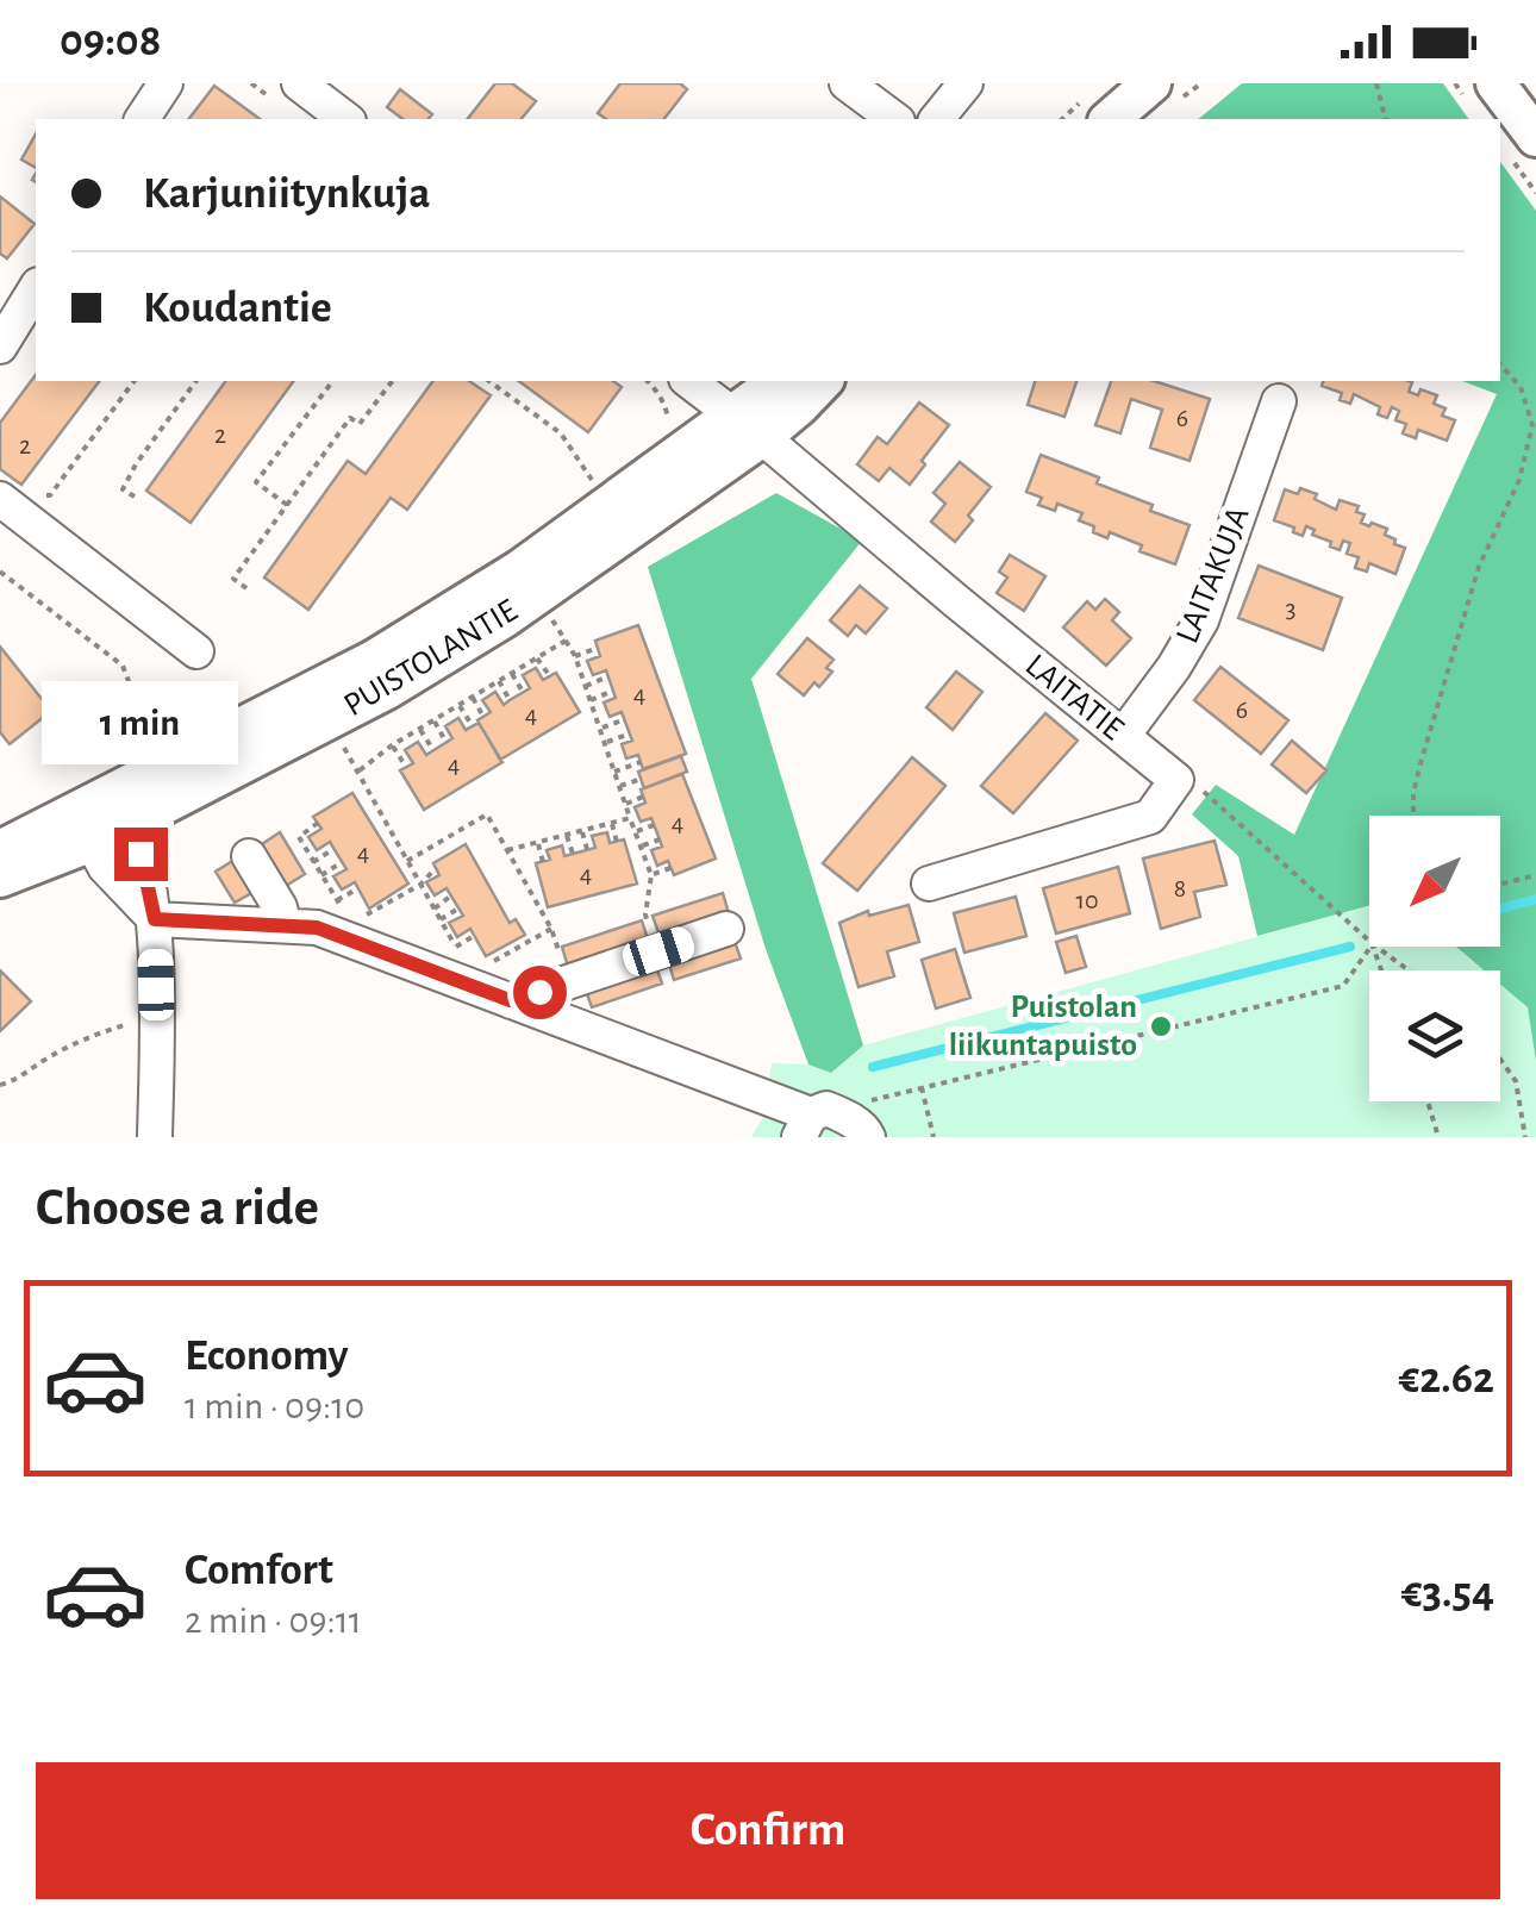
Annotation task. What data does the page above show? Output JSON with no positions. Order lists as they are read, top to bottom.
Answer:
{
  "streets": {
    "main road": ["PUISTOLANTIE"],
    "street": ["LAITAKUJA", "LAITATIE"]
  },
  "crossings": [
    ["LAITAKUJA", "LAITATIE"],
    ["PUISTOLANTIE", "LAITATIE"]
  ],
  "places": ["Puistolan liikuntapuisto"],
  "house_numbers": [
    "6",
    "2",
    "2",
    "3",
    "4",
    "6",
    "4",
    "4",
    "4",
    "4",
    "4",
    "8",
    "10"
  ],
  "north": "bottom left",
  "page": {
    "status": "09:08",
    "banner": ["Karjuniitynkuja", "Koudantie"],
    "bubble": "1 min",
    "heading": "Choose a ride",
    "list": [
      {
        "name": "Economy",
        "note": "1 min · 09:10",
        "value": "€2.62"
      },
      {
        "name": "Comfort",
        "note": "2 min · 09:11",
        "value": "€3.54"
      }
    ],
    "buttons": "Confirm"
  }
}
